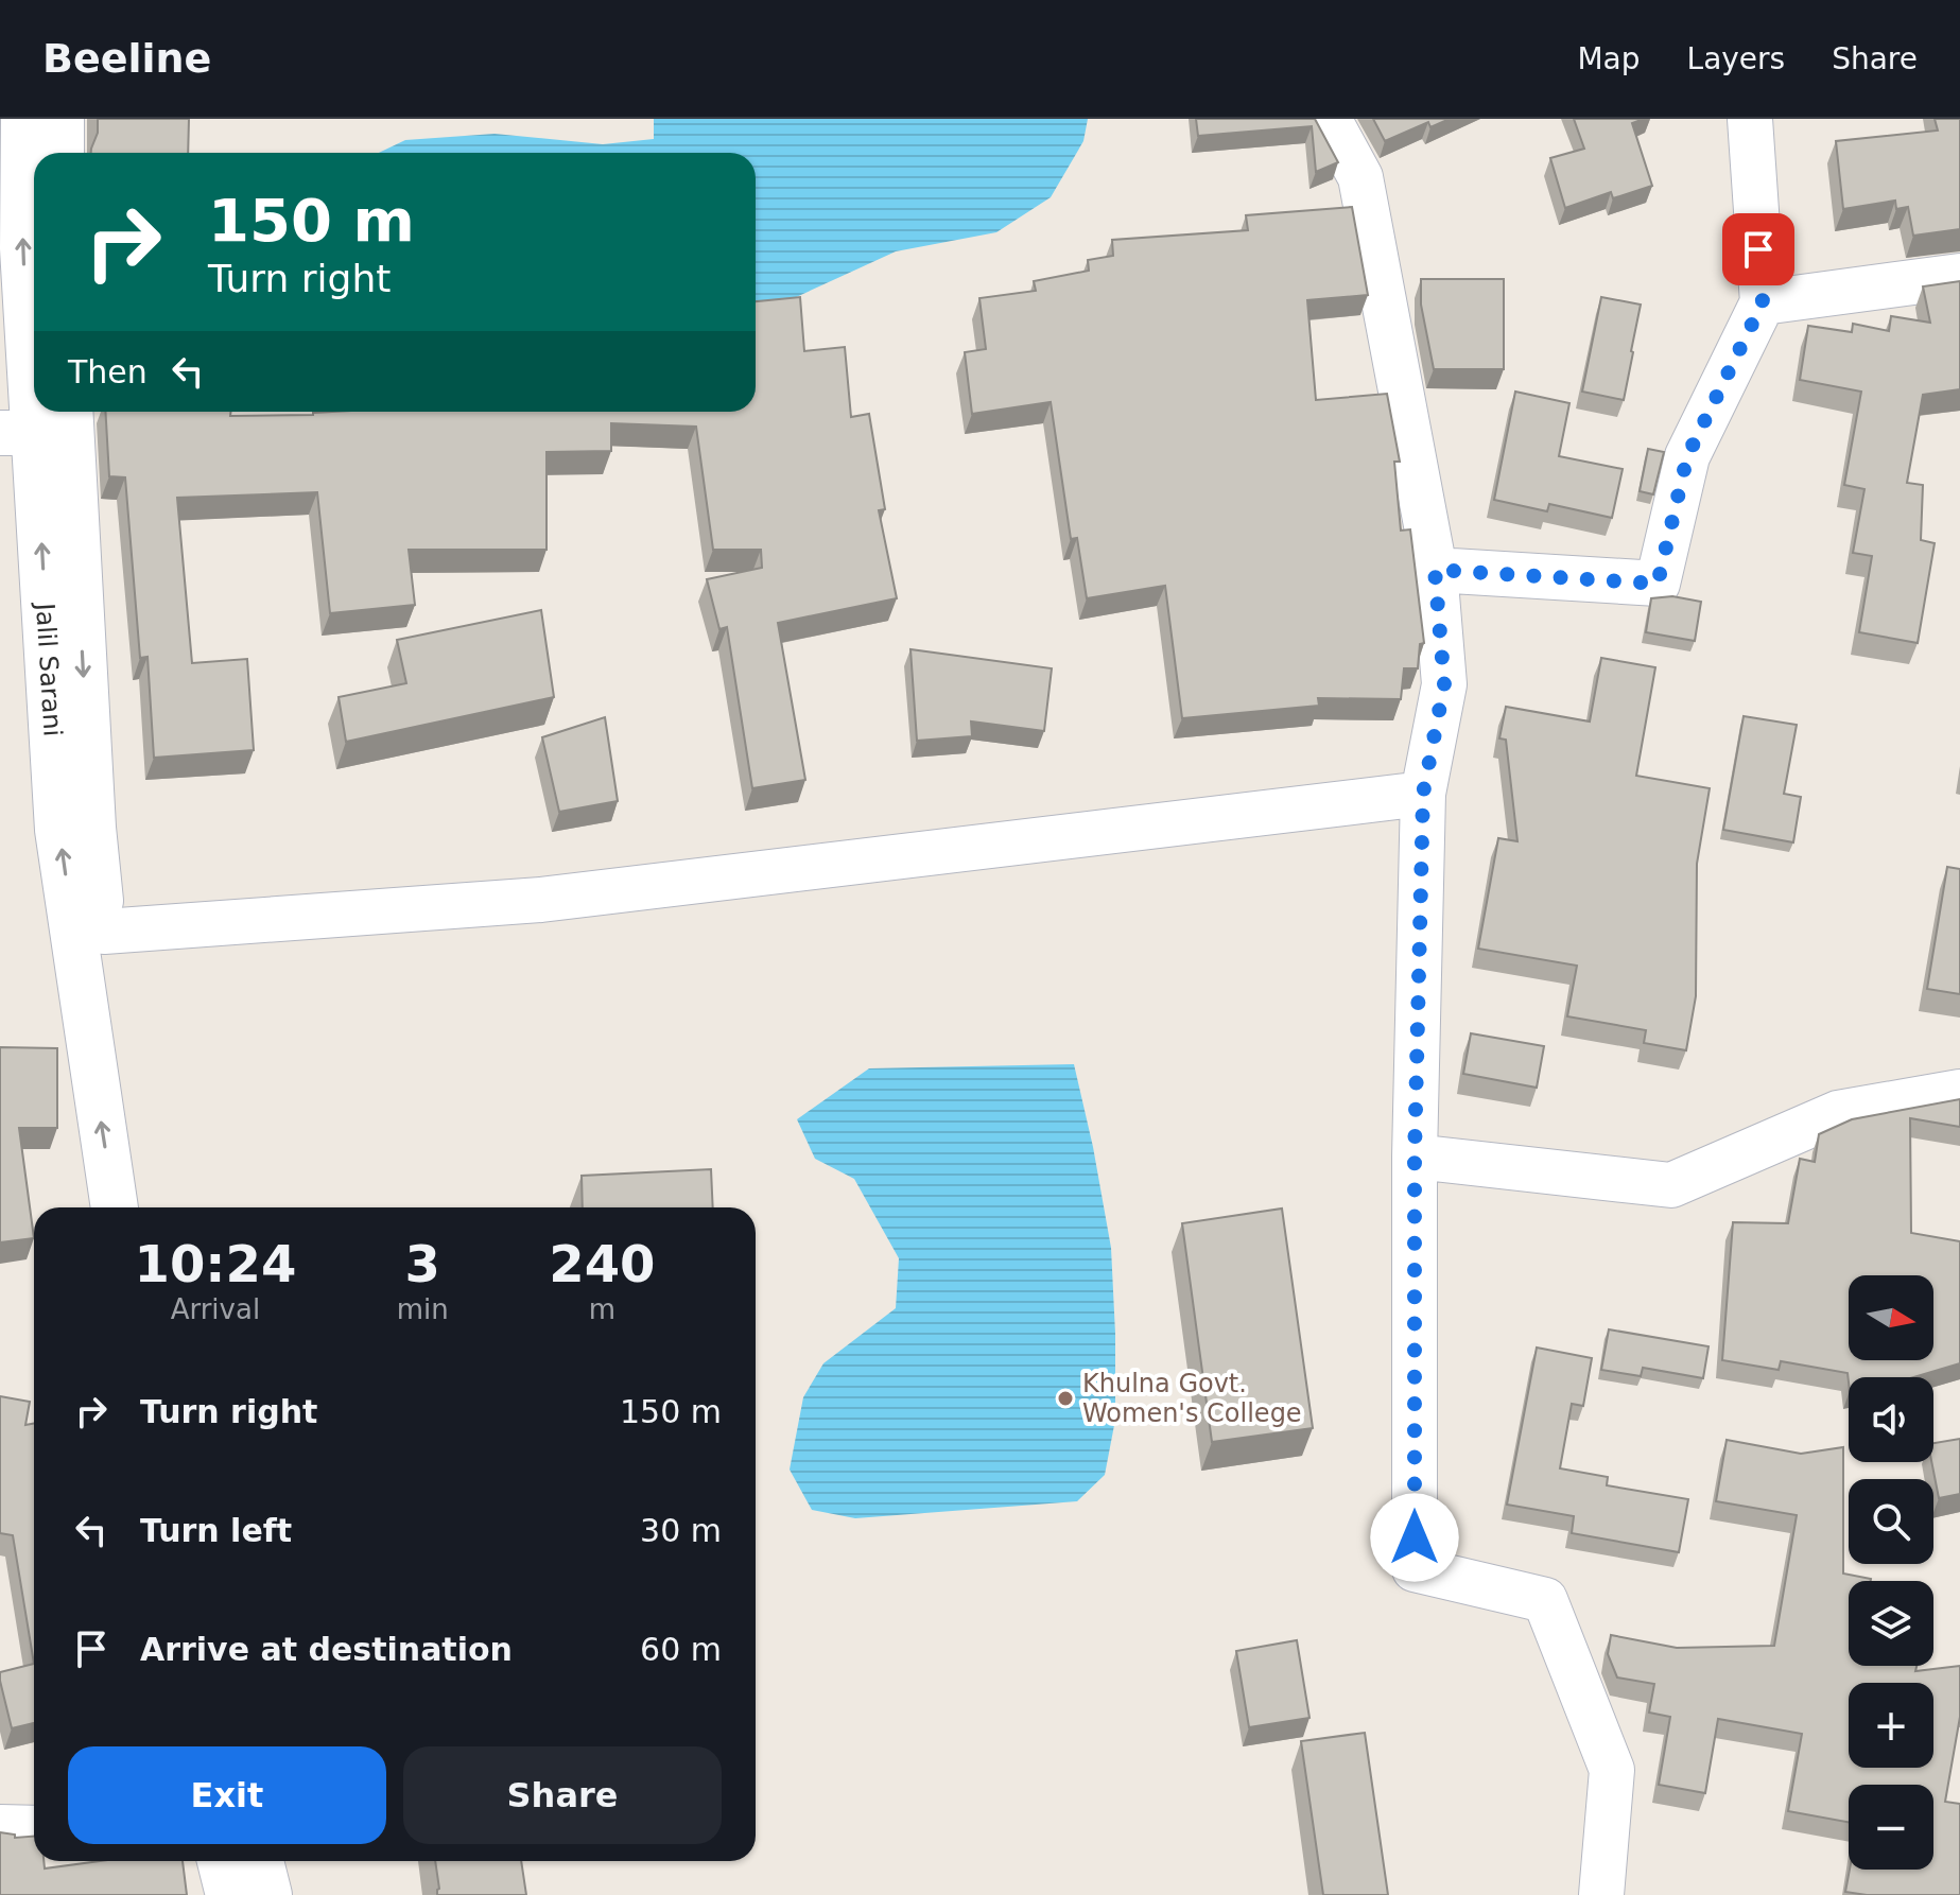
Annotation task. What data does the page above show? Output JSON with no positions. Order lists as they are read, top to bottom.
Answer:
{
  "streets": {
    "main road": ["Jalil Sarani"]
  },
  "places": ["Khulna Govt. Women's College"],
  "north": "right",
  "page": {
    "header": "Beeline",
    "nav": ["Map", "Layers", "Share"],
    "turn": ["150 m", "Turn right"],
    "then": "Then",
    "eta": [
      "10:24",
      "Arrival",
      "3",
      "min",
      "240",
      "m"
    ],
    "map_buttons": ["+", "−"],
    "list": [
      {
        "name": "Turn right",
        "value": "150 m"
      },
      {
        "name": "Turn left",
        "value": "30 m"
      },
      {
        "name": "Arrive at destination",
        "value": "60 m"
      }
    ],
    "buttons": ["Exit", "Share"]
  }
}
